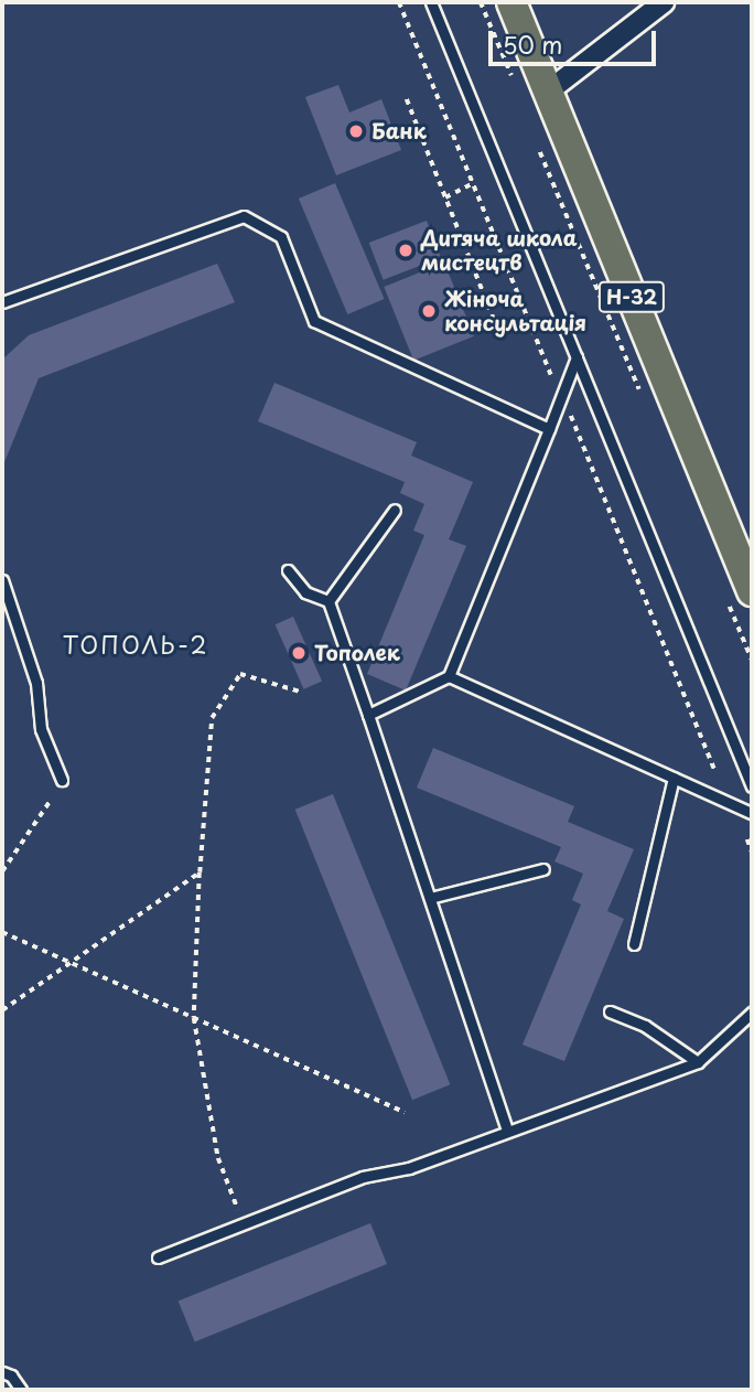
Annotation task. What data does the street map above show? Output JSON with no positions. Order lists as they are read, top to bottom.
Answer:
{
  "streets": {
    "main road": ["Н-32"]
  },
  "districts": ["ТОПОЛЬ-2"],
  "places": [
    "Банк",
    "Дитяча школа мистецтв",
    "Жіноча консультація",
    "Тополек"
  ],
  "scale_bar": "50 m"
}
